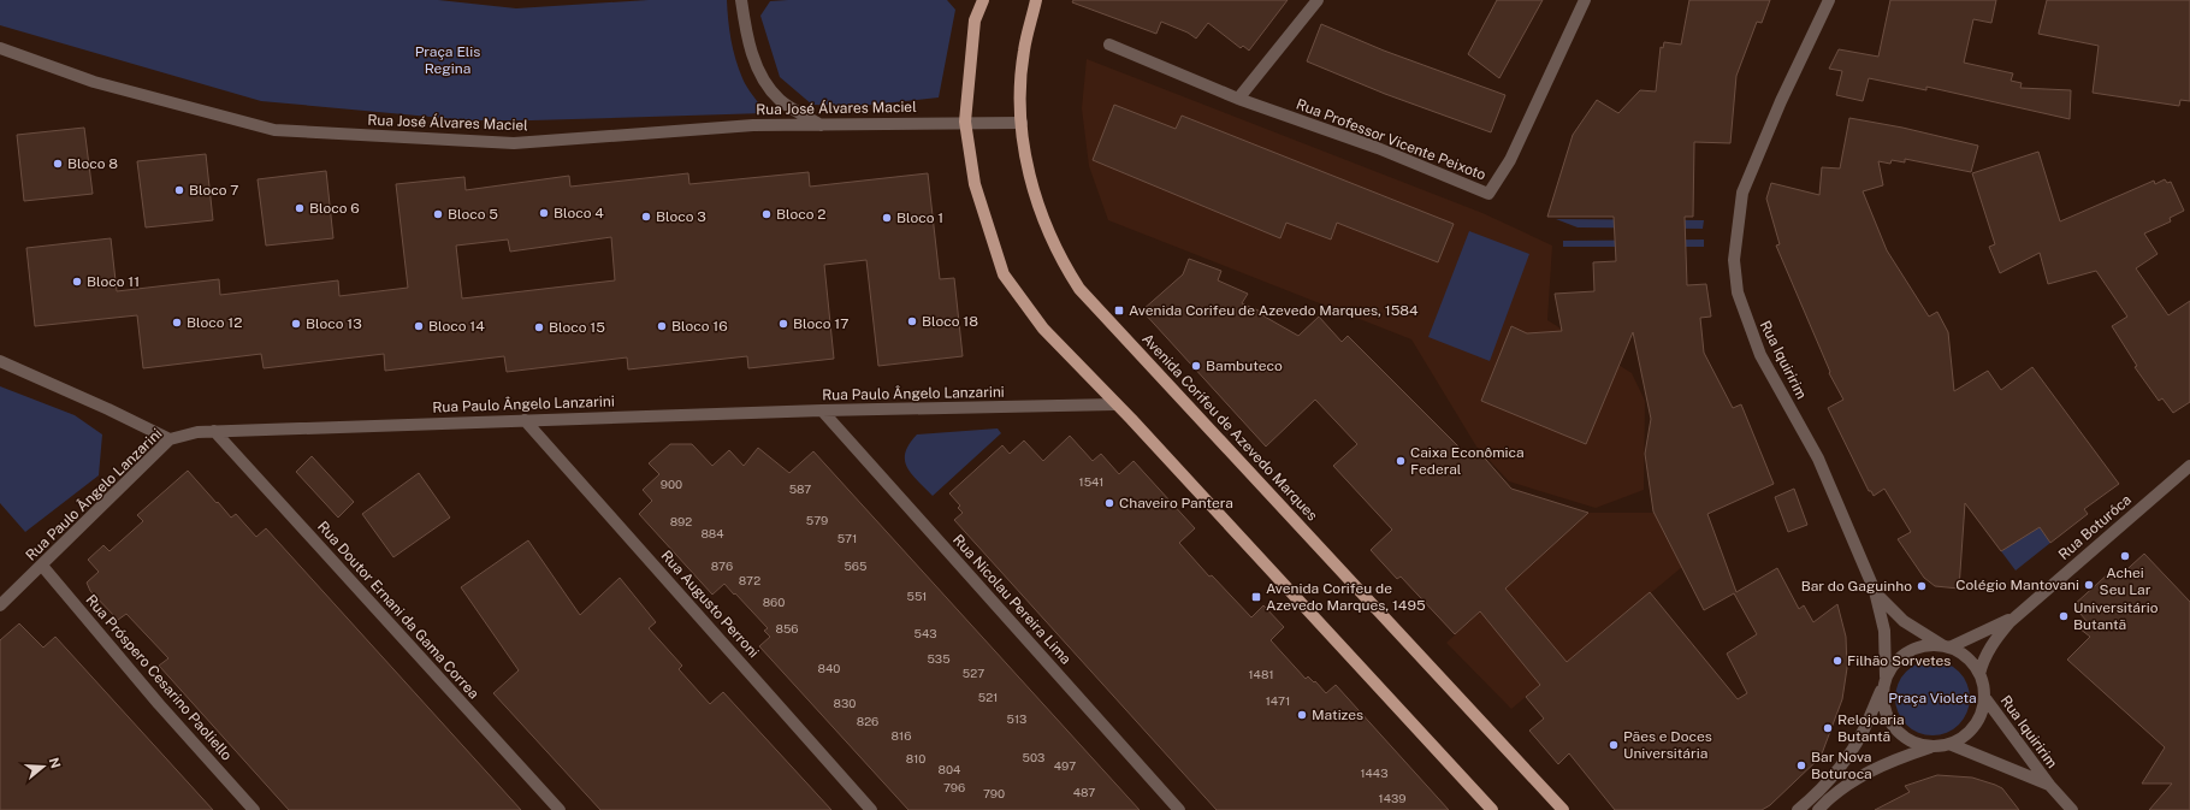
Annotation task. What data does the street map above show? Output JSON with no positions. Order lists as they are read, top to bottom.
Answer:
{
  "streets": {
    "main road": ["Avenida Corifeu de Azevedo Marques"],
    "street": [
      "Rua José Álvares Maciel",
      "Rua Professor Vicente Peixoto",
      "Rua Iquiririm",
      "Rua Paulo Ângelo Lanzarini",
      "Rua Boturóca",
      "Rua Nicolau Pereira Lima",
      "Rua Augusto Perroni",
      "Rua Doutor Ernani da Gama Correa",
      "Rua Próspero Cesarino Paoliello"
    ]
  },
  "crossings": [
    ["Rua José Álvares Maciel", "Avenida Corifeu de Azevedo Marques"],
    ["Rua Iquiririm", "Rua Boturóca"],
    ["Rua Paulo Ângelo Lanzarini", "Rua Nicolau Pereira Lima"],
    ["Rua Paulo Ângelo Lanzarini", "Rua Augusto Perroni"],
    ["Rua Paulo Ângelo Lanzarini", "Rua Doutor Ernani da Gama Correa"],
    ["Rua Paulo Ângelo Lanzarini", "Rua Próspero Cesarino Paoliello"]
  ],
  "parks": ["Praça Elis Regina", "Praça Violeta"],
  "places": {
    "other": [
      "Bloco 8",
      "Bloco 7",
      "Bloco 6",
      "Bloco 4",
      "Bloco 5",
      "Bloco 2",
      "Bloco 3",
      "Bloco 1",
      "Bloco 11",
      "Bloco 18",
      "Bloco 12",
      "Bloco 13",
      "Bloco 17",
      "Bloco 14",
      "Bloco 16",
      "Bloco 15",
      "Bambuteco",
      "Caixa Econômica Federal",
      "Chaveiro Pantera",
      "Achei Seu Lar",
      "Colégio Mantovani",
      "Bar do Gaguinho",
      "Universitário Butantã",
      "Filhão Sorvetes",
      "Matizes",
      "Relojoaria Butantã",
      "Pães e Doces Universitária",
      "Bar Nova Boturoca"
    ],
    "transit": ["Avenida Corifeu de Azevedo Marques, 1584", "Avenida Corifeu de Azevedo Marques, 1495"]
  },
  "house_numbers": [
    "1541",
    "900",
    "587",
    "579",
    "892",
    "884",
    "571",
    "876",
    "565",
    "872",
    "551",
    "860",
    "856",
    "543",
    "535",
    "840",
    "527",
    "1481",
    "521",
    "1471",
    "830",
    "513",
    "826",
    "816",
    "503",
    "810",
    "497",
    "804",
    "1443",
    "796",
    "487",
    "790",
    "1439"
  ],
  "north": "right"
}
